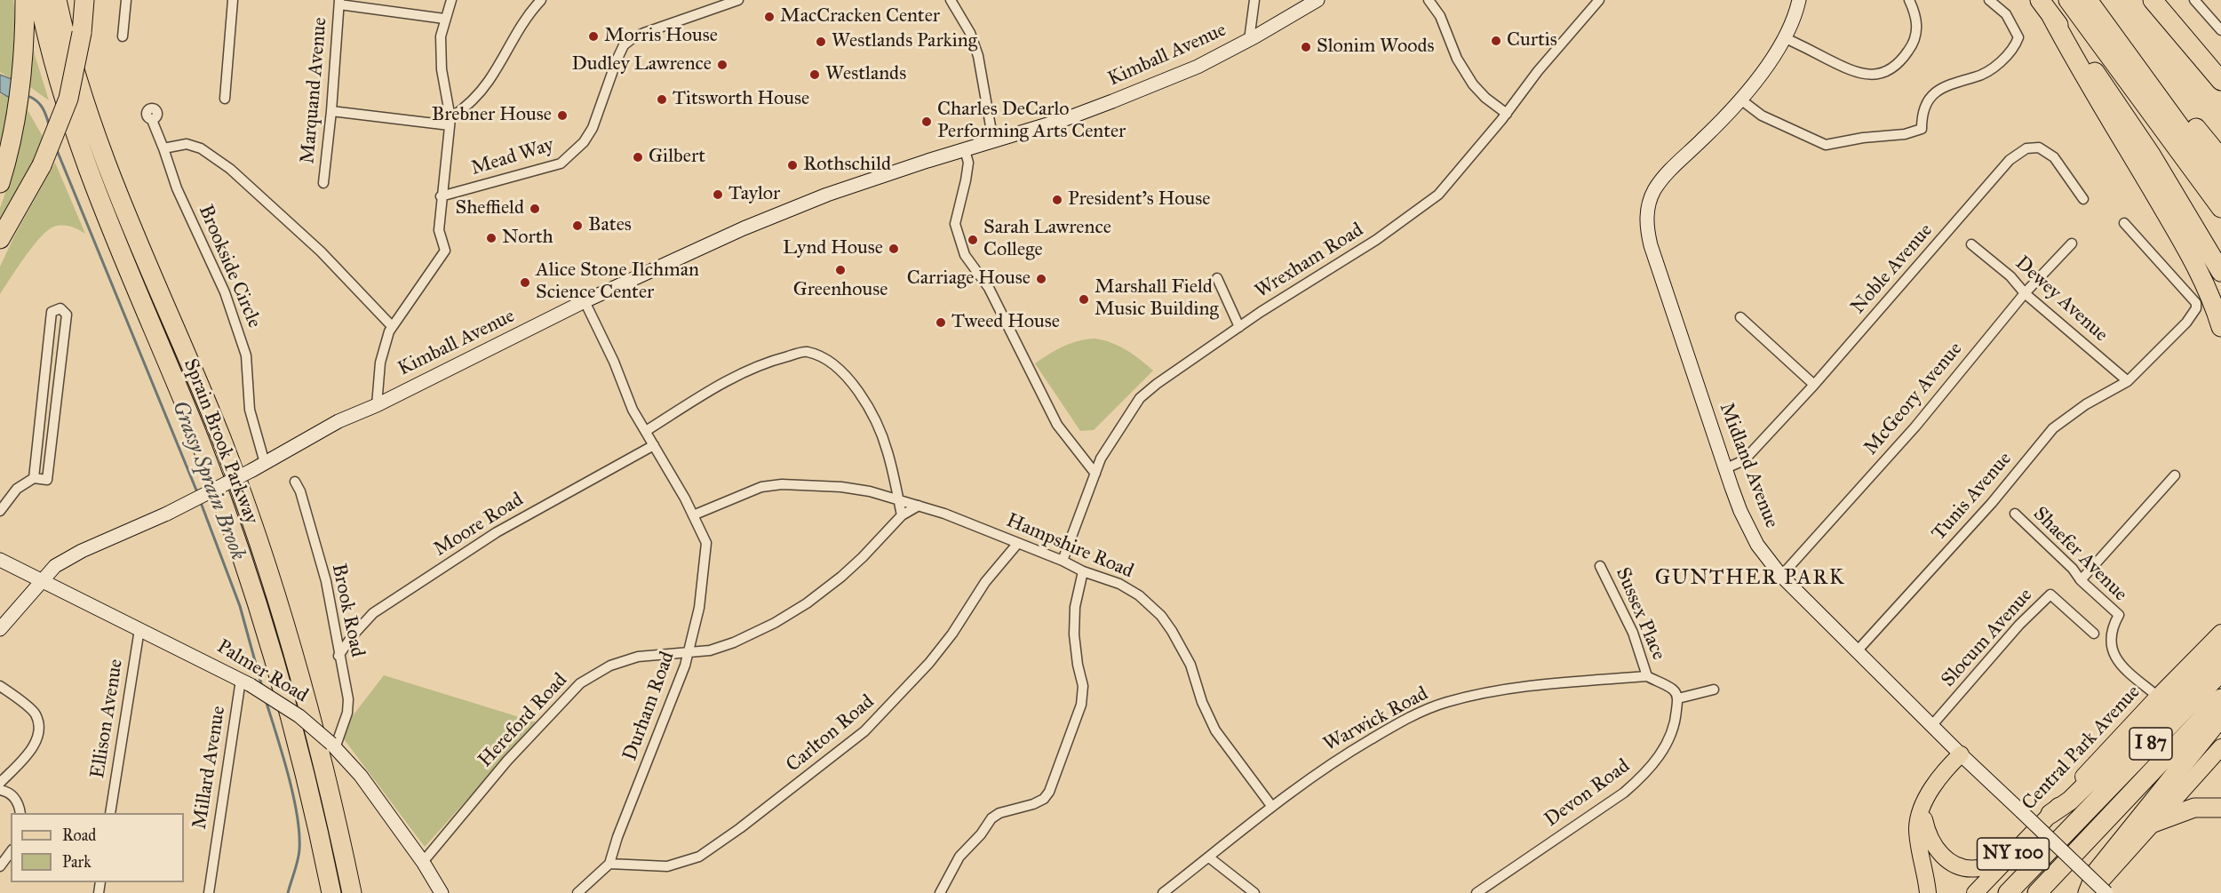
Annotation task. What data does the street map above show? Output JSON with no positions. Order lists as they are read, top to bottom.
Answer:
{
  "streets": {
    "highway": ["Sprain Brook Parkway", "I 87"],
    "main road": ["Central Park Avenue", "NY 100"],
    "street": [
      "Kimball Avenue",
      "Marquand Avenue",
      "Mead Way",
      "Wrexham Road",
      "Brookside Circle",
      "Noble Avenue",
      "Dewey Avenue",
      "McGeory Avenue",
      "Midland Avenue",
      "Tunis Avenue",
      "Moore Road",
      "Hampshire Road",
      "Shaefer Avenue",
      "Brook Road",
      "Sussex Place",
      "Slocum Avenue",
      "Palmer Road",
      "Durham Road",
      "Ellison Avenue",
      "Warwick Road",
      "Hereford Road",
      "Carlton Road",
      "Millard Avenue",
      "Devon Road"
    ]
  },
  "crossings": [
    ["Kimball Avenue", "Brookside Circle"],
    ["Kimball Avenue", "Palmer Road"],
    ["Wrexham Road", "Hampshire Road"],
    ["Noble Avenue", "Midland Avenue"],
    ["Dewey Avenue", "McGeory Avenue"],
    ["Dewey Avenue", "Tunis Avenue"],
    ["McGeory Avenue", "Midland Avenue"],
    ["Midland Avenue", "Tunis Avenue"],
    ["Midland Avenue", "Slocum Avenue"],
    ["Moore Road", "Brook Road"],
    ["Hampshire Road", "Durham Road"],
    ["Hampshire Road", "Warwick Road"],
    ["Hampshire Road", "Hereford Road"],
    ["Hampshire Road", "Carlton Road"],
    ["Shaefer Avenue", "Central Park Avenue"],
    ["Brook Road", "Palmer Road"],
    ["Sussex Place", "Warwick Road"],
    ["Palmer Road", "Ellison Avenue"],
    ["Palmer Road", "Hereford Road"],
    ["Palmer Road", "Millard Avenue"],
    ["Durham Road", "Hereford Road"],
    ["Durham Road", "Carlton Road"]
  ],
  "districts": ["GUNTHER PARK"],
  "water": ["Grassy Sprain Brook"],
  "places": [
    "MacCracken Center",
    "Morris House",
    "Curtis",
    "Westlands Parking",
    "Slonim Woods",
    "Dudley Lawrence",
    "Westlands",
    "Titsworth House",
    "Brebner House",
    "Charles DeCarlo Performing Arts Center",
    "Gilbert",
    "Rothschild",
    "Taylor",
    "President's House",
    "Sheffield",
    "Bates",
    "North",
    "Sarah Lawrence College",
    "Lynd House",
    "Greenhouse",
    "Carriage House",
    "Alice Stone Ilchman Science Center",
    "Marshall Field Music Building",
    "Tweed House"
  ],
  "legend": ["Road", "Park"]
}
